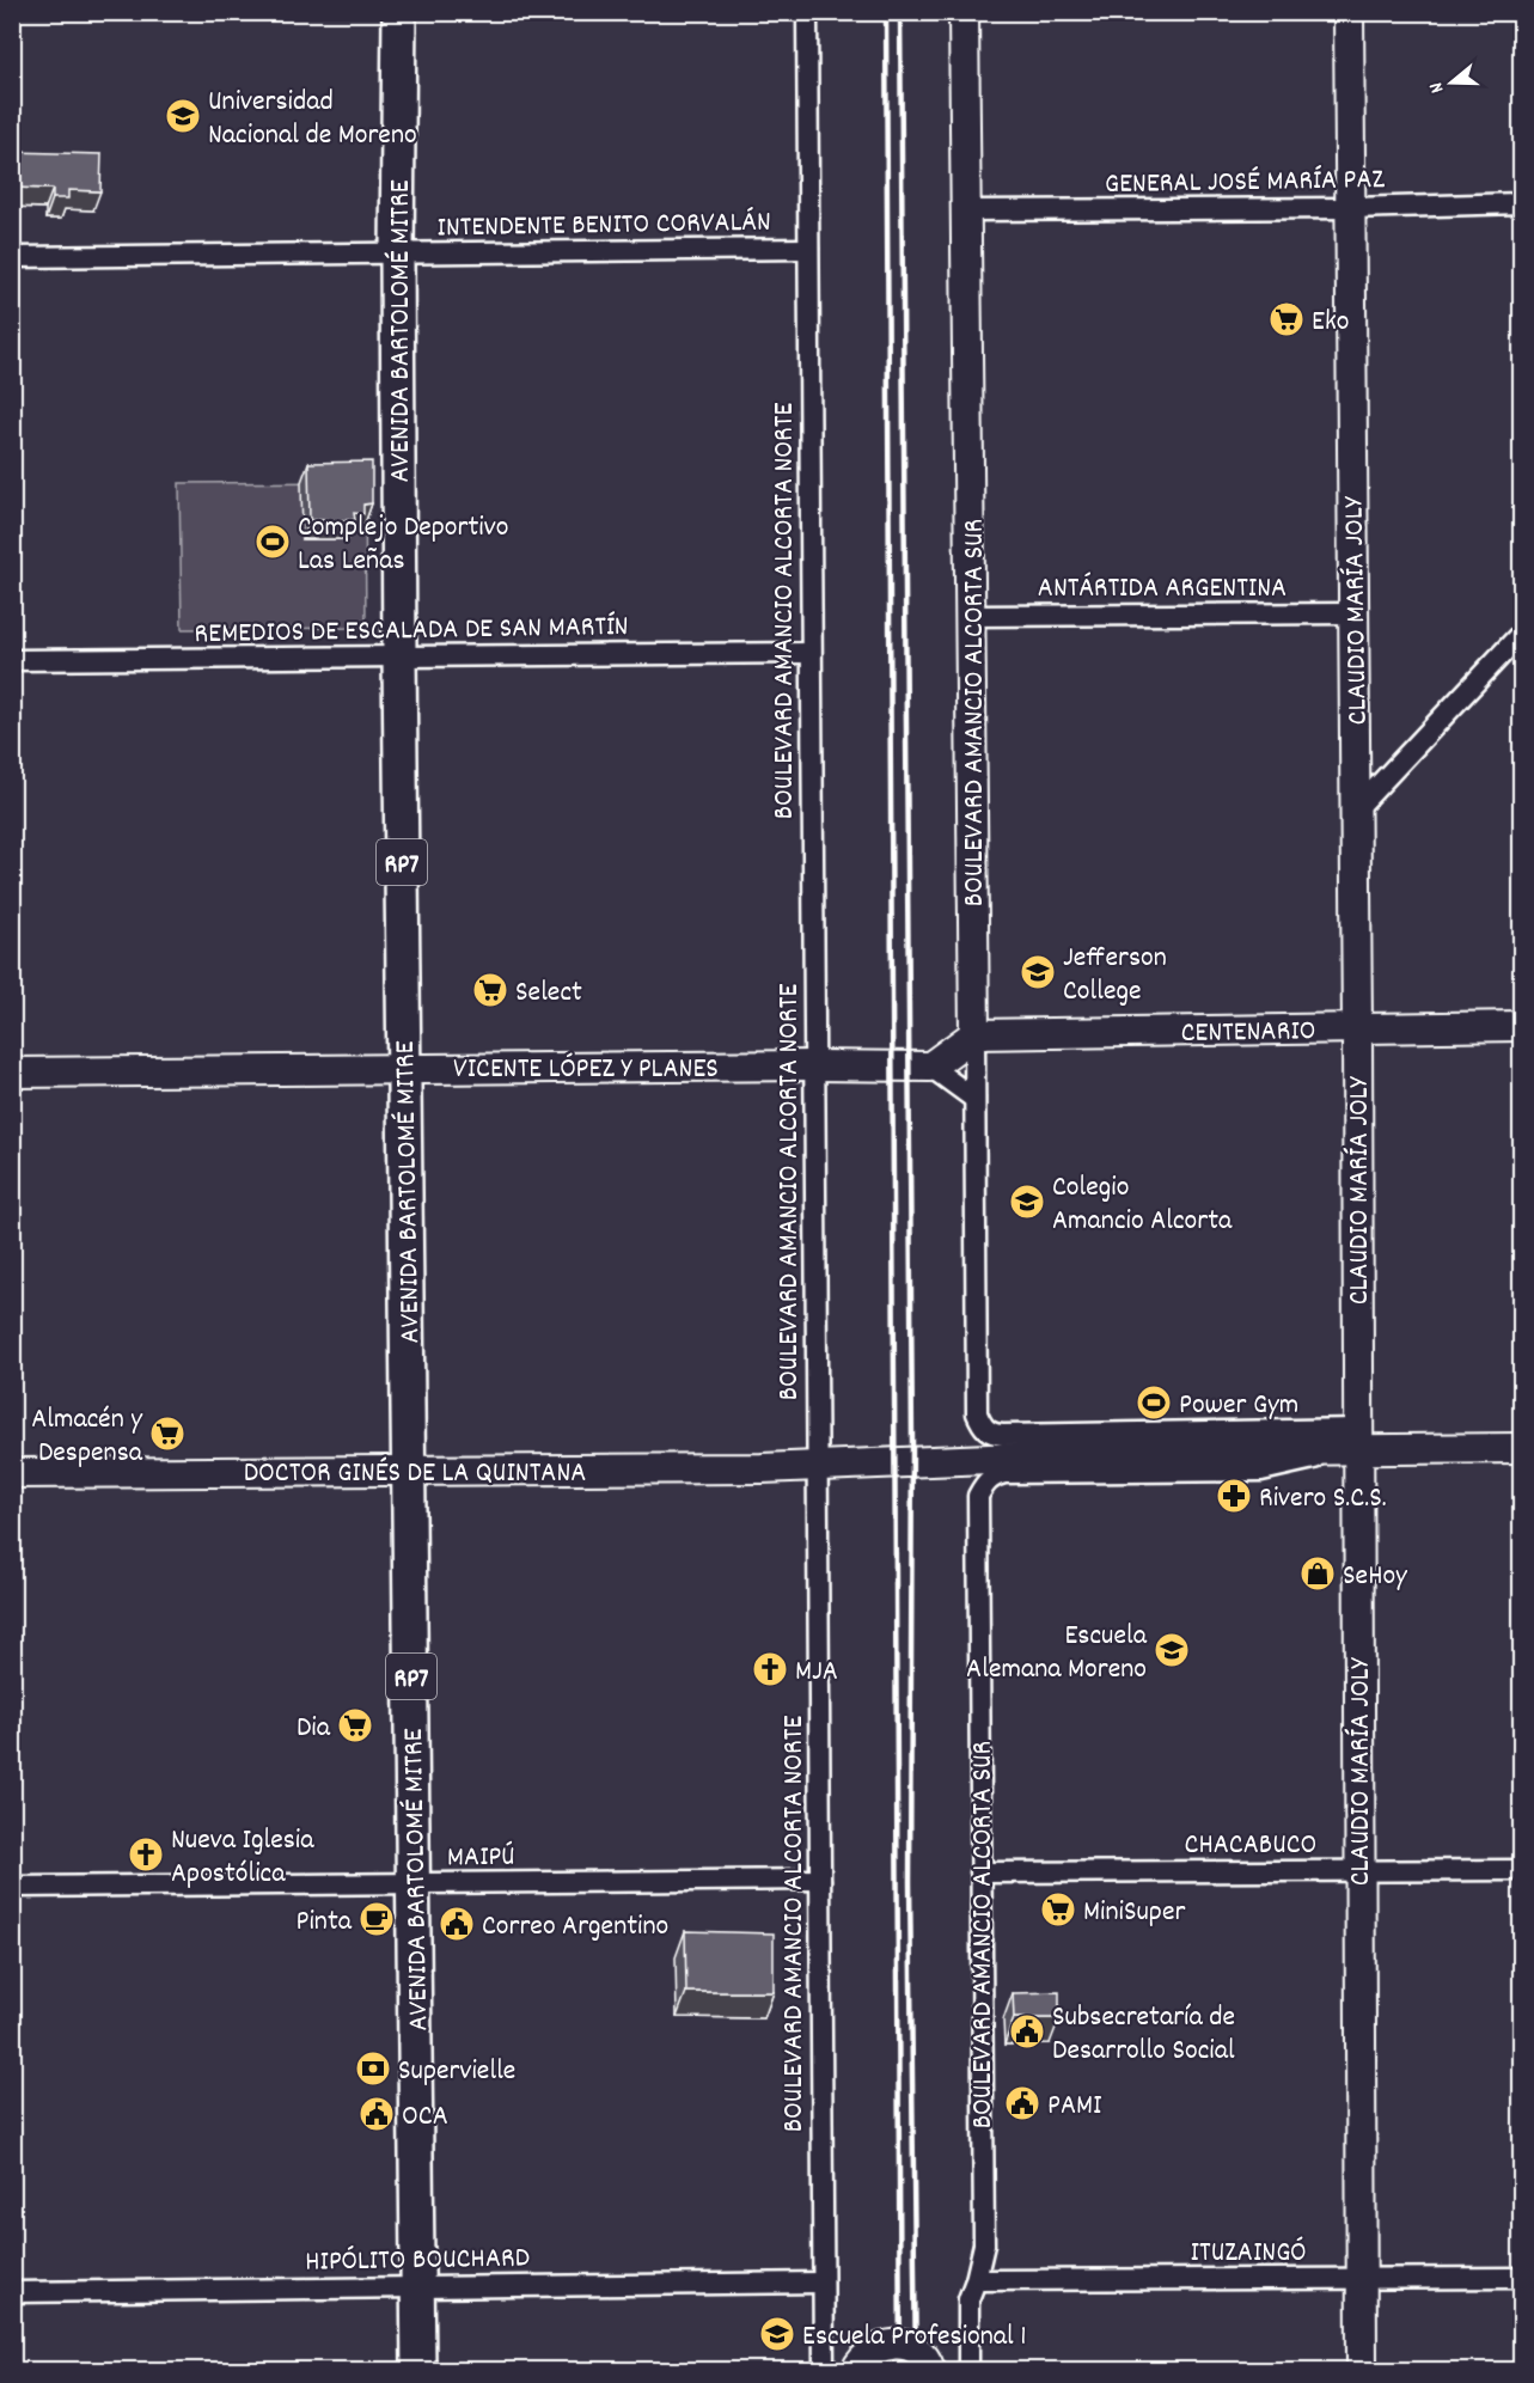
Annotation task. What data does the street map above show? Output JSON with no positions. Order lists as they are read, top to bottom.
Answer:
{
  "streets": {
    "main road": ["AVENIDA BARTOLOMÉ MITRE", "RP7"],
    "street": [
      "GENERAL JOSÉ MARÍA PAZ",
      "INTENDENTE BENITO CORVALÁN",
      "ANTÁRTIDA ARGENTINA",
      "BOULEVARD AMANCIO ALCORTA NORTE",
      "CLAUDIO MARÍA JOLY",
      "REMEDIOS DE ESCALADA DE SAN MARTÍN",
      "BOULEVARD AMANCIO ALCORTA SUR",
      "CENTENARIO",
      "VICENTE LÓPEZ Y PLANES",
      "DOCTOR GINÉS DE LA QUINTANA",
      "CHACABUCO",
      "MAIPÚ",
      "ITUZAINGÓ",
      "HIPÓLITO BOUCHARD"
    ]
  },
  "crossings": [
    ["GENERAL JOSÉ MARÍA PAZ", "CLAUDIO MARÍA JOLY"],
    ["GENERAL JOSÉ MARÍA PAZ", "BOULEVARD AMANCIO ALCORTA SUR"],
    ["INTENDENTE BENITO CORVALÁN", "AVENIDA BARTOLOMÉ MITRE"],
    ["INTENDENTE BENITO CORVALÁN", "BOULEVARD AMANCIO ALCORTA NORTE"],
    ["AVENIDA BARTOLOMÉ MITRE", "REMEDIOS DE ESCALADA DE SAN MARTÍN"],
    ["AVENIDA BARTOLOMÉ MITRE", "VICENTE LÓPEZ Y PLANES"],
    ["AVENIDA BARTOLOMÉ MITRE", "DOCTOR GINÉS DE LA QUINTANA"],
    ["AVENIDA BARTOLOMÉ MITRE", "MAIPÚ"],
    ["AVENIDA BARTOLOMÉ MITRE", "HIPÓLITO BOUCHARD"],
    ["ANTÁRTIDA ARGENTINA", "CLAUDIO MARÍA JOLY"],
    ["ANTÁRTIDA ARGENTINA", "BOULEVARD AMANCIO ALCORTA SUR"],
    ["BOULEVARD AMANCIO ALCORTA NORTE", "REMEDIOS DE ESCALADA DE SAN MARTÍN"],
    ["BOULEVARD AMANCIO ALCORTA NORTE", "VICENTE LÓPEZ Y PLANES"],
    ["BOULEVARD AMANCIO ALCORTA NORTE", "DOCTOR GINÉS DE LA QUINTANA"],
    ["BOULEVARD AMANCIO ALCORTA NORTE", "MAIPÚ"],
    ["BOULEVARD AMANCIO ALCORTA NORTE", "HIPÓLITO BOUCHARD"],
    ["CLAUDIO MARÍA JOLY", "BOULEVARD AMANCIO ALCORTA SUR"],
    ["CLAUDIO MARÍA JOLY", "CENTENARIO"],
    ["CLAUDIO MARÍA JOLY", "DOCTOR GINÉS DE LA QUINTANA"],
    ["CLAUDIO MARÍA JOLY", "CHACABUCO"],
    ["CLAUDIO MARÍA JOLY", "ITUZAINGÓ"],
    ["BOULEVARD AMANCIO ALCORTA SUR", "CENTENARIO"],
    ["BOULEVARD AMANCIO ALCORTA SUR", "DOCTOR GINÉS DE LA QUINTANA"],
    ["BOULEVARD AMANCIO ALCORTA SUR", "CHACABUCO"],
    ["BOULEVARD AMANCIO ALCORTA SUR", "ITUZAINGÓ"]
  ],
  "places": {
    "school or university": [
      "Universidad Nacional de Moreno",
      "Jefferson College",
      "Colegio Amancio Alcorta",
      "Escuela Alemana Moreno",
      "Escuela Profesional 1"
    ],
    "supermarket": [
      "Eko",
      "Select",
      "Almacén y Despensa",
      "Dia",
      "MiniSuper"
    ],
    "sports": ["Complejo Deportivo Las Leñas", "Power Gym"],
    "pharmacy": ["Rivero S.C.S."],
    "shop": ["SeHoy"],
    "church": ["MJA", "Nueva Iglesia Apostólica"],
    "cafe": ["Pinta"],
    "public building": [
      "Correo Argentino",
      "Subsecretaría de Desarrollo Social",
      "PAMI",
      "OCA"
    ],
    "bank": ["Supervielle"]
  },
  "north": "left"
}
